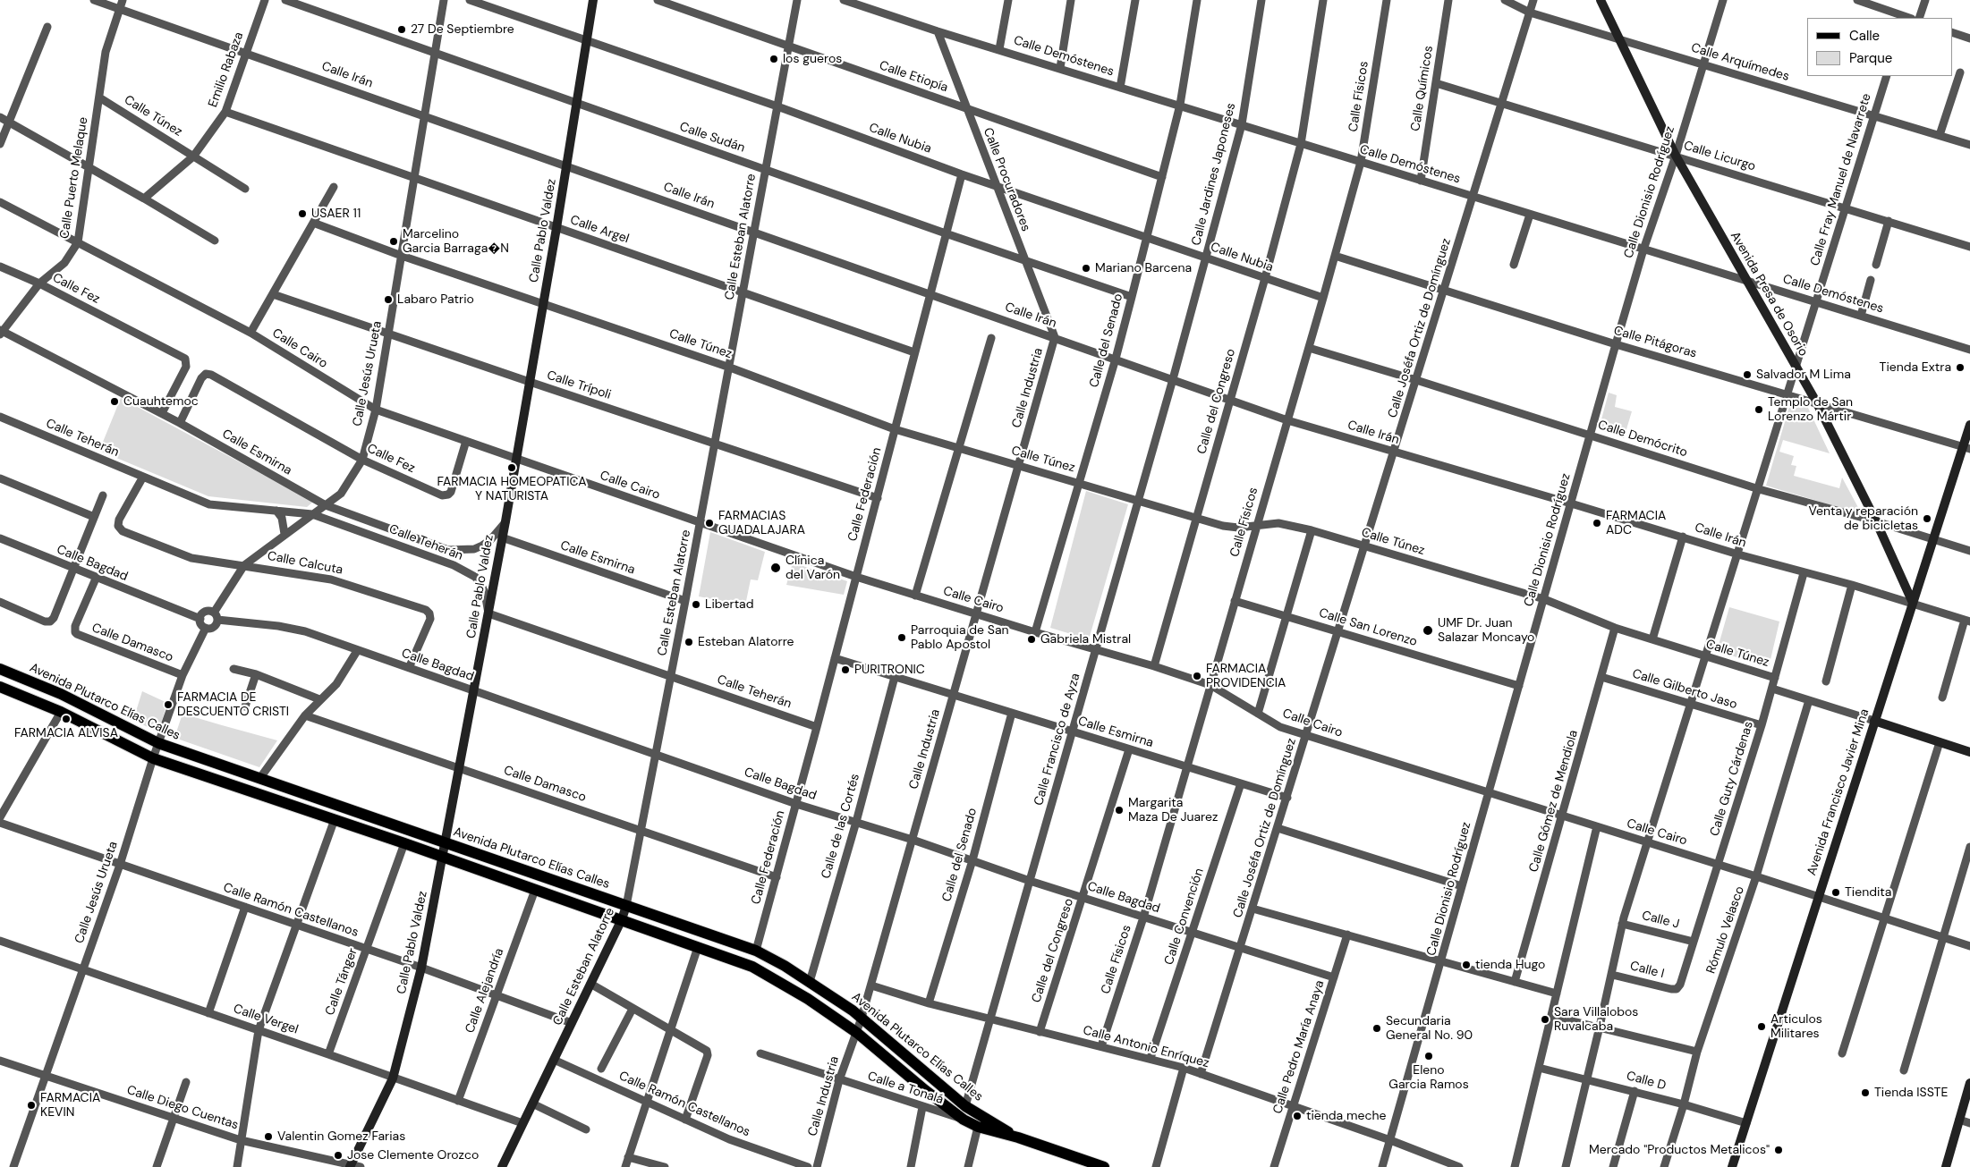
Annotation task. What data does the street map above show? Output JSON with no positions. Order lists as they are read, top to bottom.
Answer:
{
  "streets": {
    "main road": ["Avenida Plutarco Elías Calles"],
    "street": [
      "Calle Demóstenes",
      "Calle Arquímedes",
      "Emilio Rabaza",
      "Calle Irán",
      "Calle Etiopía",
      "Calle Químicos",
      "Calle Físicos",
      "Calle Túnez",
      "Calle Sudán",
      "Calle Nubia",
      "Calle Licurgo",
      "Calle Jardines Japoneses",
      "Calle Puerto Melaque",
      "Calle Procuradores",
      "Calle Fray Manuel de Navarrete",
      "Calle Dionisio Rodríguez",
      "Calle Argel",
      "Calle Pablo Valdez",
      "Calle Esteban Alatorre",
      "Calle Fez",
      "Avenida Presa de Osorio",
      "Calle Joséfa Ortiz de Domínguez",
      "Calle del Senado",
      "Calle Pitágoras",
      "Calle Cairo",
      "Calle Jesús Urueta",
      "Calle Trípoli",
      "Calle Industria",
      "Calle del Congreso",
      "Calle Teherán",
      "Calle Demócrito",
      "Calle Esmirna",
      "Calle Federación",
      "Calle Bagdad",
      "Calle Calcuta",
      "Calle San Lorenzo",
      "Calle Damasco",
      "Calle Gilberto Jaso",
      "Calle Francisco de Ayza",
      "Calle Guty Cárdenas",
      "Avenida Francisco Javier Mina",
      "Calle Gómez de Mendiola",
      "Calle de las Cortés",
      "Calle Ramón Castellanos",
      "Calle Convención",
      "Calle J",
      "Rómulo Velasco",
      "Calle I",
      "Calle Tánger",
      "Calle Alejandría",
      "Calle Vergel",
      "Calle Antonio Enríquez",
      "Calle Pedro María Anaya",
      "Calle D",
      "Calle a Tonalá",
      "Calle Diego Cuentas"
    ]
  },
  "crossings": [
    ["Calle Demóstenes", "Calle Químicos"],
    ["Calle Demóstenes", "Calle Físicos"],
    ["Calle Demóstenes", "Calle Jardines Japoneses"],
    ["Calle Demóstenes", "Calle Procuradores"],
    ["Calle Demóstenes", "Calle Fray Manuel de Navarrete"],
    ["Calle Demóstenes", "Calle Dionisio Rodríguez"],
    ["Calle Demóstenes", "Avenida Presa de Osorio"],
    ["Calle Demóstenes", "Calle Joséfa Ortiz de Domínguez"],
    ["Calle Demóstenes", "Calle del Senado"],
    ["Calle Demóstenes", "Calle del Congreso"],
    ["Calle Arquímedes", "Calle Fray Manuel de Navarrete"],
    ["Calle Arquímedes", "Calle Dionisio Rodríguez"],
    ["Calle Arquímedes", "Avenida Presa de Osorio"],
    ["Calle Arquímedes", "Calle Joséfa Ortiz de Domínguez"],
    ["Emilio Rabaza", "Calle Irán"],
    ["Emilio Rabaza", "Calle Túnez"],
    ["Emilio Rabaza", "Calle Argel"],
    ["Calle Irán", "Calle Físicos"],
    ["Calle Irán", "Calle Jardines Japoneses"],
    ["Calle Irán", "Calle Puerto Melaque"],
    ["Calle Irán", "Calle Procuradores"],
    ["Calle Irán", "Calle Fray Manuel de Navarrete"],
    ["Calle Irán", "Calle Dionisio Rodríguez"],
    ["Calle Irán", "Calle Pablo Valdez"],
    ["Calle Irán", "Calle Esteban Alatorre"],
    ["Calle Irán", "Avenida Presa de Osorio"],
    ["Calle Irán", "Calle Joséfa Ortiz de Domínguez"],
    ["Calle Irán", "Calle del Senado"],
    ["Calle Irán", "Calle Jesús Urueta"],
    ["Calle Irán", "Calle Industria"],
    ["Calle Irán", "Calle del Congreso"],
    ["Calle Irán", "Calle Federación"],
    ["Calle Irán", "Calle Francisco de Ayza"],
    ["Calle Irán", "Calle Guty Cárdenas"],
    ["Calle Irán", "Avenida Francisco Javier Mina"],
    ["Calle Etiopía", "Calle Procuradores"],
    ["Calle Etiopía", "Calle Esteban Alatorre"],
    ["Calle Etiopía", "Calle del Senado"],
    ["Calle Químicos", "Calle Licurgo"],
    ["Calle Físicos", "Calle Túnez"],
    ["Calle Físicos", "Calle Nubia"],
    ["Calle Físicos", "Calle Pitágoras"],
    ["Calle Físicos", "Calle Cairo"],
    ["Calle Físicos", "Calle Demócrito"],
    ["Calle Físicos", "Calle Esmirna"],
    ["Calle Físicos", "Calle Bagdad"],
    ["Calle Físicos", "Calle San Lorenzo"],
    ["Calle Físicos", "Calle Antonio Enríquez"],
    ["Calle Túnez", "Calle Puerto Melaque"],
    ["Calle Túnez", "Calle Fray Manuel de Navarrete"],
    ["Calle Túnez", "Calle Dionisio Rodríguez"],
    ["Calle Túnez", "Calle Pablo Valdez"],
    ["Calle Túnez", "Calle Esteban Alatorre"],
    ["Calle Túnez", "Calle Joséfa Ortiz de Domínguez"],
    ["Calle Túnez", "Calle del Senado"],
    ["Calle Túnez", "Calle Jesús Urueta"],
    ["Calle Túnez", "Calle Industria"],
    ["Calle Túnez", "Calle del Congreso"],
    ["Calle Túnez", "Calle Federación"],
    ["Calle Túnez", "Calle Francisco de Ayza"],
    ["Calle Túnez", "Calle Guty Cárdenas"],
    ["Calle Túnez", "Calle Gómez de Mendiola"],
    ["Calle Sudán", "Calle Procuradores"],
    ["Calle Sudán", "Calle Pablo Valdez"],
    ["Calle Sudán", "Calle Esteban Alatorre"],
    ["Calle Sudán", "Calle del Senado"],
    ["Calle Sudán", "Calle Jesús Urueta"],
    ["Calle Sudán", "Calle Federación"],
    ["Calle Nubia", "Calle Jardines Japoneses"],
    ["Calle Nubia", "Calle Procuradores"],
    ["Calle Nubia", "Calle Pablo Valdez"],
    ["Calle Nubia", "Calle Esteban Alatorre"],
    ["Calle Nubia", "Calle del Senado"],
    ["Calle Nubia", "Calle del Congreso"],
    ["Calle Nubia", "Calle Federación"],
    ["Calle Licurgo", "Calle Fray Manuel de Navarrete"],
    ["Calle Licurgo", "Calle Dionisio Rodríguez"],
    ["Calle Licurgo", "Avenida Presa de Osorio"],
    ["Calle Licurgo", "Calle Joséfa Ortiz de Domínguez"],
    ["Calle Jardines Japoneses", "Calle Francisco de Ayza"],
    ["Calle Puerto Melaque", "Calle Fez"],
    ["Calle Puerto Melaque", "Calle Cairo"],
    ["Calle Puerto Melaque", "Calle Esmirna"],
    ["Calle Procuradores", "Calle Industria"],
    ["Calle Fray Manuel de Navarrete", "Avenida Presa de Osorio"],
    ["Calle Fray Manuel de Navarrete", "Calle Pitágoras"],
    ["Calle Fray Manuel de Navarrete", "Calle Cairo"],
    ["Calle Fray Manuel de Navarrete", "Calle Demócrito"],
    ["Calle Fray Manuel de Navarrete", "Calle Gilberto Jaso"],
    ["Calle Fray Manuel de Navarrete", "Calle J"],
    ["Calle Fray Manuel de Navarrete", "Calle I"],
    ["Calle Fray Manuel de Navarrete", "Calle D"],
    ["Calle Dionisio Rodríguez", "Avenida Presa de Osorio"],
    ["Calle Dionisio Rodríguez", "Calle Pitágoras"],
    ["Calle Dionisio Rodríguez", "Calle Cairo"],
    ["Calle Dionisio Rodríguez", "Calle Demócrito"],
    ["Calle Dionisio Rodríguez", "Calle San Lorenzo"],
    ["Calle Dionisio Rodríguez", "Calle Antonio Enríquez"],
    ["Calle Argel", "Calle Pablo Valdez"],
    ["Calle Argel", "Calle Esteban Alatorre"],
    ["Calle Argel", "Calle Jesús Urueta"],
    ["Calle Argel", "Calle Federación"],
    ["Calle Pablo Valdez", "Calle Cairo"],
    ["Calle Pablo Valdez", "Calle Trípoli"],
    ["Calle Pablo Valdez", "Calle Teherán"],
    ["Calle Pablo Valdez", "Calle Esmirna"],
    ["Calle Pablo Valdez", "Calle Bagdad"],
    ["Calle Pablo Valdez", "Calle Damasco"],
    ["Calle Pablo Valdez", "Avenida Plutarco Elías Calles"],
    ["Calle Pablo Valdez", "Calle Ramón Castellanos"],
    ["Calle Pablo Valdez", "Calle Vergel"],
    ["Calle Pablo Valdez", "Calle Diego Cuentas"],
    ["Calle Esteban Alatorre", "Calle Cairo"],
    ["Calle Esteban Alatorre", "Calle Trípoli"],
    ["Calle Esteban Alatorre", "Calle Teherán"],
    ["Calle Esteban Alatorre", "Calle Esmirna"],
    ["Calle Esteban Alatorre", "Calle Bagdad"],
    ["Calle Esteban Alatorre", "Calle Damasco"],
    ["Calle Esteban Alatorre", "Avenida Plutarco Elías Calles"],
    ["Calle Esteban Alatorre", "Calle Ramón Castellanos"],
    ["Calle Esteban Alatorre", "Calle Vergel"],
    ["Calle Fez", "Calle Cairo"],
    ["Calle Fez", "Calle Jesús Urueta"],
    ["Calle Fez", "Calle Esmirna"],
    ["Avenida Presa de Osorio", "Calle Pitágoras"],
    ["Avenida Presa de Osorio", "Calle Demócrito"],
    ["Avenida Presa de Osorio", "Avenida Francisco Javier Mina"],
    ["Calle Joséfa Ortiz de Domínguez", "Calle Pitágoras"],
    ["Calle Joséfa Ortiz de Domínguez", "Calle Cairo"],
    ["Calle Joséfa Ortiz de Domínguez", "Calle Demócrito"],
    ["Calle Joséfa Ortiz de Domínguez", "Calle Esmirna"],
    ["Calle Joséfa Ortiz de Domínguez", "Calle Bagdad"],
    ["Calle Joséfa Ortiz de Domínguez", "Calle San Lorenzo"],
    ["Calle Joséfa Ortiz de Domínguez", "Calle Antonio Enríquez"],
    ["Calle del Senado", "Calle Cairo"],
    ["Calle del Senado", "Calle Esmirna"],
    ["Calle del Senado", "Calle Bagdad"],
    ["Calle del Senado", "Calle Antonio Enríquez"],
    ["Calle Pitágoras", "Avenida Francisco Javier Mina"],
    ["Calle Cairo", "Calle Jesús Urueta"],
    ["Calle Cairo", "Calle Industria"],
    ["Calle Cairo", "Calle del Congreso"],
    ["Calle Cairo", "Calle Federación"],
    ["Calle Cairo", "Calle Francisco de Ayza"],
    ["Calle Cairo", "Calle Guty Cárdenas"],
    ["Calle Cairo", "Avenida Francisco Javier Mina"],
    ["Calle Cairo", "Calle Gómez de Mendiola"],
    ["Calle Cairo", "Rómulo Velasco"],
    ["Calle Jesús Urueta", "Calle Trípoli"],
    ["Calle Jesús Urueta", "Calle Teherán"],
    ["Calle Jesús Urueta", "Calle Esmirna"],
    ["Calle Jesús Urueta", "Calle Bagdad"],
    ["Calle Jesús Urueta", "Calle Calcuta"],
    ["Calle Jesús Urueta", "Calle Damasco"],
    ["Calle Jesús Urueta", "Avenida Plutarco Elías Calles"],
    ["Calle Jesús Urueta", "Calle Ramón Castellanos"],
    ["Calle Jesús Urueta", "Calle Vergel"],
    ["Calle Jesús Urueta", "Calle Diego Cuentas"],
    ["Calle Trípoli", "Calle Federación"],
    ["Calle Industria", "Calle Esmirna"],
    ["Calle Industria", "Calle Bagdad"],
    ["Calle Industria", "Avenida Plutarco Elías Calles"],
    ["Calle Industria", "Calle Antonio Enríquez"],
    ["Calle Industria", "Calle a Tonalá"],
    ["Calle del Congreso", "Calle Esmirna"],
    ["Calle del Congreso", "Calle Bagdad"],
    ["Calle del Congreso", "Calle Antonio Enríquez"],
    ["Calle Teherán", "Calle Federación"],
    ["Calle Teherán", "Calle Calcuta"],
    ["Calle Demócrito", "Avenida Francisco Javier Mina"],
    ["Calle Esmirna", "Calle Federación"],
    ["Calle Esmirna", "Calle Francisco de Ayza"],
    ["Calle Esmirna", "Calle de las Cortés"],
    ["Calle Esmirna", "Calle Convención"],
    ["Calle Federación", "Calle Bagdad"],
    ["Calle Federación", "Calle Damasco"],
    ["Calle Federación", "Avenida Plutarco Elías Calles"],
    ["Calle Bagdad", "Calle Calcuta"],
    ["Calle Bagdad", "Calle Damasco"],
    ["Calle Bagdad", "Calle Francisco de Ayza"],
    ["Calle Bagdad", "Calle de las Cortés"],
    ["Calle Bagdad", "Calle Convención"],
    ["Calle Bagdad", "Calle Pedro María Anaya"],
    ["Calle Gilberto Jaso", "Calle Guty Cárdenas"],
    ["Calle Gilberto Jaso", "Calle Gómez de Mendiola"],
    ["Avenida Plutarco Elías Calles", "Calle Francisco de Ayza"],
    ["Avenida Plutarco Elías Calles", "Calle de las Cortés"],
    ["Avenida Plutarco Elías Calles", "Calle Tánger"],
    ["Avenida Plutarco Elías Calles", "Calle Alejandría"],
    ["Avenida Plutarco Elías Calles", "Calle a Tonalá"],
    ["Calle Francisco de Ayza", "Calle Antonio Enríquez"],
    ["Calle Guty Cárdenas", "Calle J"],
    ["Calle Guty Cárdenas", "Calle I"],
    ["Avenida Francisco Javier Mina", "Calle D"],
    ["Calle Ramón Castellanos", "Calle Tánger"],
    ["Calle Ramón Castellanos", "Calle Alejandría"],
    ["Calle Convención", "Calle Antonio Enríquez"],
    ["Rómulo Velasco", "Calle D"],
    ["Calle Tánger", "Calle Vergel"],
    ["Calle Alejandría", "Calle Vergel"],
    ["Calle Antonio Enríquez", "Calle Pedro María Anaya"]
  ],
  "places": [
    "27 De Septiembre",
    "los gueros",
    "USAER 11",
    "Marcelino Garcia Barraga�N",
    "Mariano Barcena",
    "Labaro Patrio",
    "Tienda Extra",
    "Salvador M Lima",
    "Cuauhtemoc",
    "Templo de San Lorenzo Mártir",
    "FARMACIA HOMEOPATICA Y NATURISTA",
    "Venta y reparación de bicicletas",
    "FARMACIAS GUADALAJARA",
    "FARMACIA ADC",
    "Clínica del Varón",
    "Libertad",
    "UMF Dr. Juan Salazar Moncayo",
    "Parroquia de San Pablo Apostol",
    "Gabriela Mistral",
    "Esteban Alatorre",
    "PURITRONIC",
    "FARMACIA PROVIDENCIA",
    "FARMACIA DE DESCUENTO CRISTI",
    "FARMACIA ALVISA",
    "Margarita Maza De Juarez",
    "Tiendita",
    "tienda Hugo",
    "Sara Villalobos Ruvalcaba",
    "Articulos Militares",
    "Secundaria General No. 90",
    "Eleno Garcia Ramos",
    "Tienda ISSTE",
    "FARMACIA KEVIN",
    "tienda meche",
    "Valentin Gomez Farias",
    "Mercado \"Productos Metalicos\"",
    "Jose Clemente Orozco"
  ],
  "legend": ["Calle", "Parque"]
}
